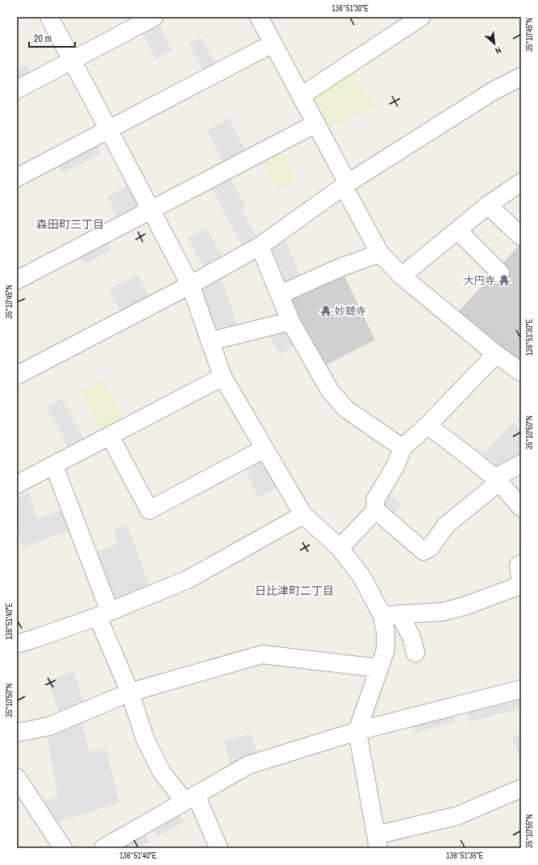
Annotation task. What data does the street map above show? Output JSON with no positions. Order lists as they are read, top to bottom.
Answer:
{
  "districts": ["森田町三丁目", "日比津町二丁目"],
  "places": {
    "temple": ["大円寺", "妙聴寺"]
  },
  "scale_bar": "20 m",
  "north": "bottom right",
  "coordinates": [
    "136°51'30\"E",
    "35°10'45\"N",
    "35°10'50\"N",
    "136°51'40\"E",
    "35°10'55\"N",
    "136°51'35\"E"
  ]
}
